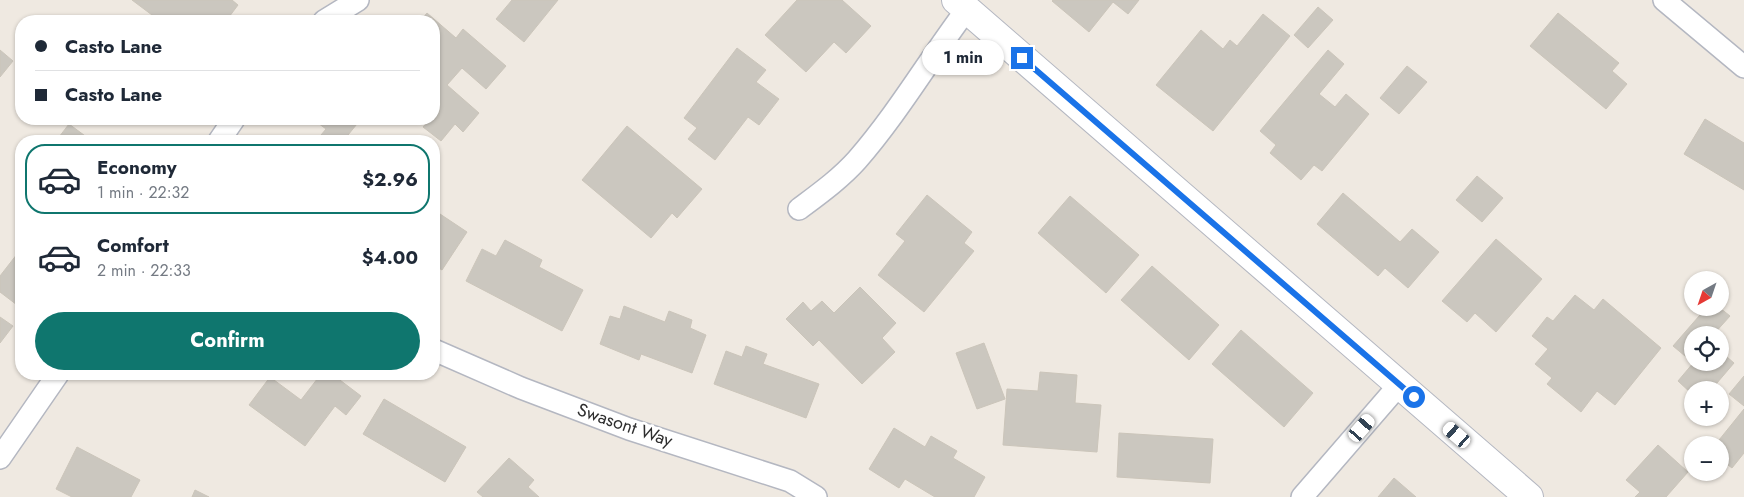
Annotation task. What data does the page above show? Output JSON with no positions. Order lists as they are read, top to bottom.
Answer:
{
  "streets": {
    "street": ["Swasont Way"]
  },
  "north": "bottom left",
  "page": {
    "banner": ["Casto Lane", "Casto Lane"],
    "bubble": "1 min",
    "list": [
      {
        "name": "Economy",
        "note": "1 min · 22:32",
        "value": "$2.96"
      },
      {
        "name": "Comfort",
        "note": "2 min · 22:33",
        "value": "$4.00"
      }
    ],
    "map_buttons": ["+", "−"],
    "buttons": "Confirm"
  }
}
